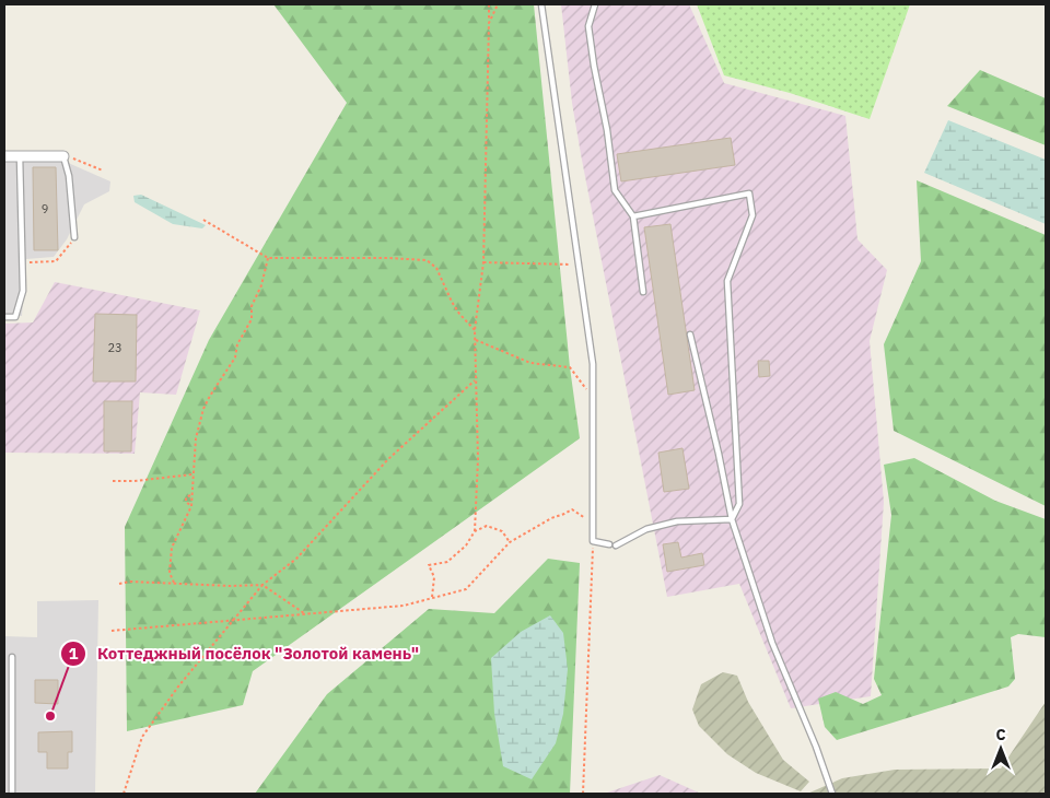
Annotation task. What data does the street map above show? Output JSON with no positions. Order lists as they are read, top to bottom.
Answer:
{
  "places": ["Коттеджный посёлок \"Золотой камень\""],
  "house_numbers": ["9", "23"],
  "north": "top"
}
